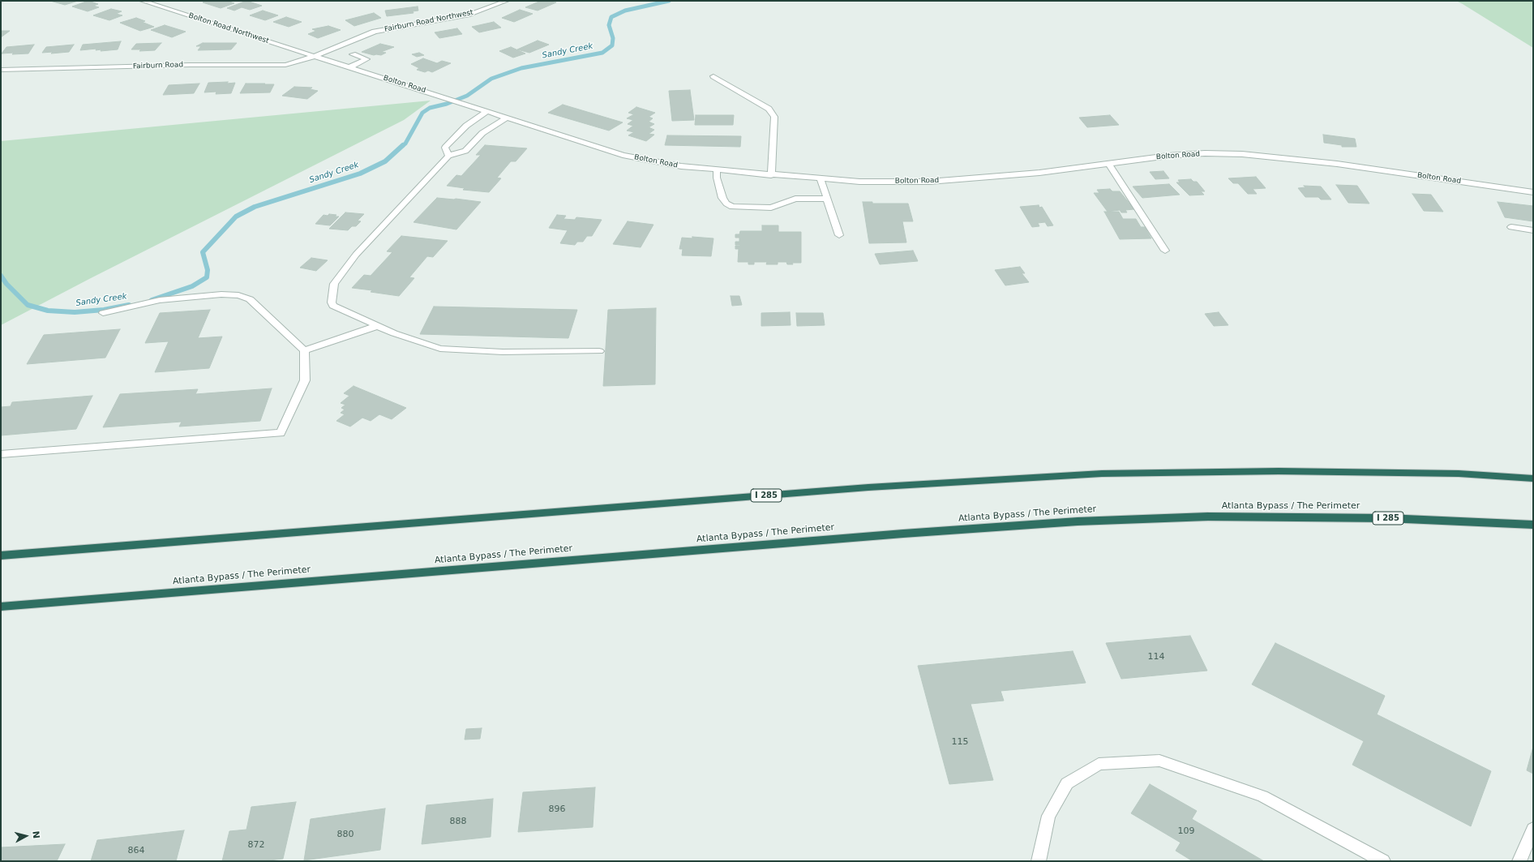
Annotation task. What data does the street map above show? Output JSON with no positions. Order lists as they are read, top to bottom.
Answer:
{
  "streets": {
    "highway": ["I 285", "Atlanta Bypass / The Perimeter"],
    "street": [
      "Fairburn Road Northwest",
      "Bolton Road Northwest",
      "Fairburn Road",
      "Bolton Road"
    ]
  },
  "crossings": [
    ["Fairburn Road Northwest", "Bolton Road Northwest"],
    ["Fairburn Road Northwest", "Fairburn Road"],
    ["Fairburn Road Northwest", "Bolton Road"],
    ["Bolton Road Northwest", "Fairburn Road"],
    ["Bolton Road Northwest", "Bolton Road"],
    ["Fairburn Road", "Bolton Road"]
  ],
  "water": ["Sandy Creek"],
  "house_numbers": [
    "114",
    "115",
    "896",
    "888",
    "109",
    "880",
    "872",
    "864"
  ],
  "north": "right"
}
